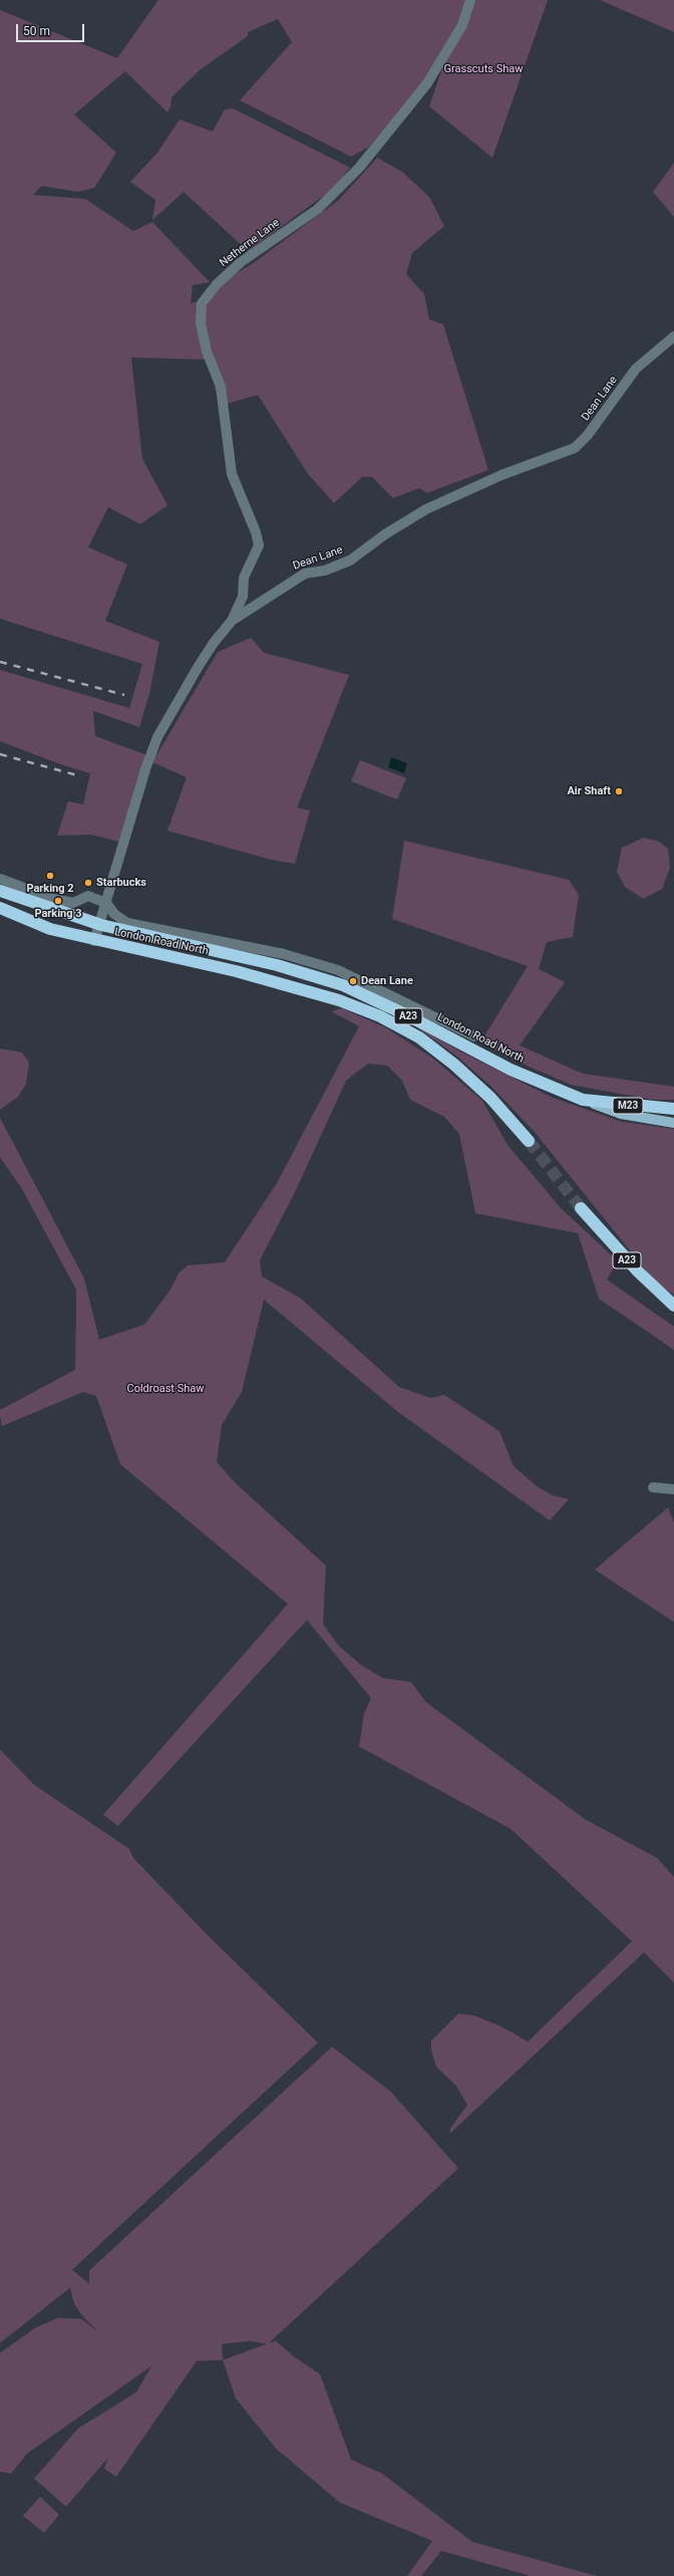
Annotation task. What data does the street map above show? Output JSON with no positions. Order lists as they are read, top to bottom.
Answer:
{
  "streets": {
    "highway": ["London Road North", "A23", "M23"],
    "street": ["Netherne Lane", "Dean Lane"]
  },
  "crossings": [
    ["Netherne Lane", "Dean Lane"],
    ["Dean Lane", "London Road North"],
    ["Dean Lane", "A23"],
    ["London Road North", "A23"],
    ["London Road North", "M23"]
  ],
  "parks": ["Grasscuts Shaw", "Coldroast Shaw"],
  "places": [
    "Air Shaft",
    "Parking 2",
    "Starbucks",
    "Parking 3",
    "Dean Lane"
  ],
  "scale_bar": "50 m"
}
